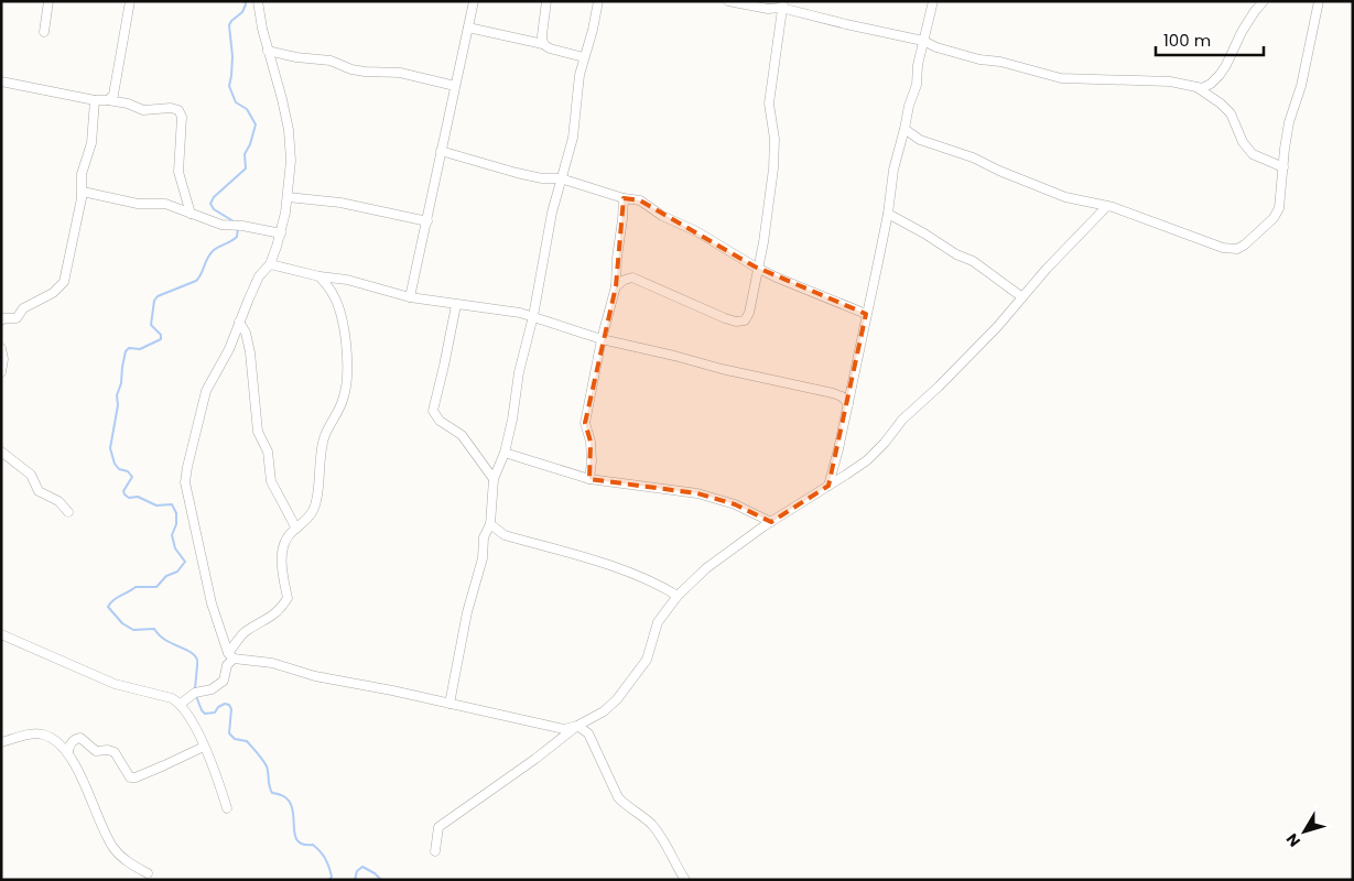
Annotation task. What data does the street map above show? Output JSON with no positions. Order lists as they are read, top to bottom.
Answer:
{
  "scale_bar": "100 m",
  "north": "bottom left"
}
